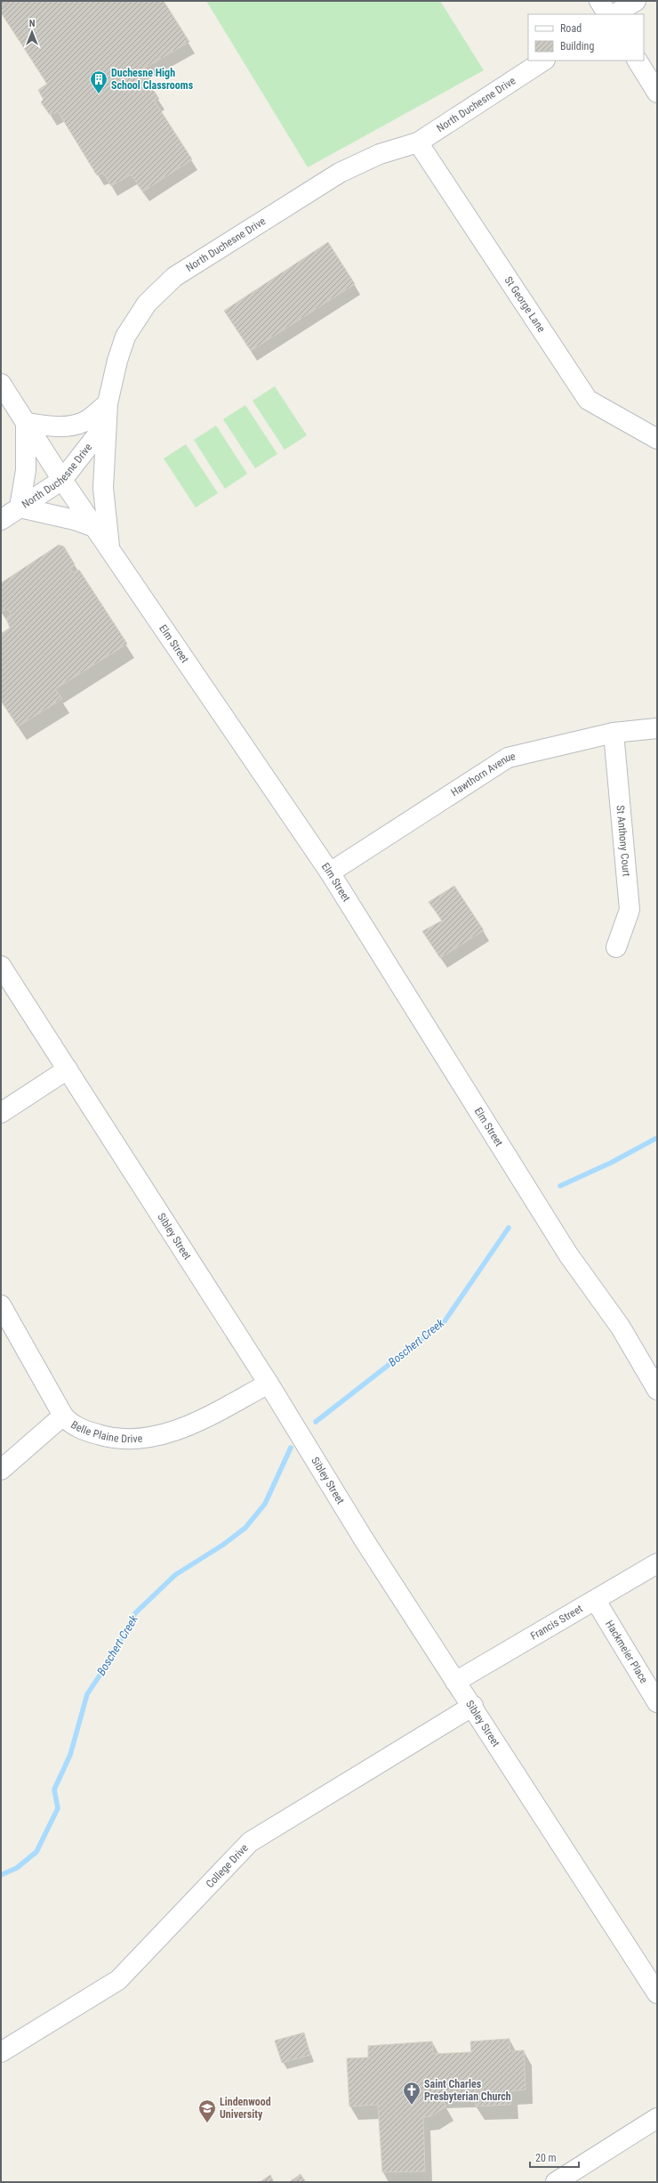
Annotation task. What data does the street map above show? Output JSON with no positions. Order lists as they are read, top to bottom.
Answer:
{
  "streets": {
    "street": [
      "North Duchesne Drive",
      "St George Lane",
      "Elm Street",
      "Hawthorn Avenue",
      "St Anthony Court",
      "Sibley Street",
      "Belle Plaine Drive",
      "Francis Street",
      "Hackmeier Place",
      "College Drive"
    ]
  },
  "crossings": [
    ["North Duchesne Drive", "St George Lane"],
    ["North Duchesne Drive", "Elm Street"],
    ["Elm Street", "Hawthorn Avenue"],
    ["Hawthorn Avenue", "St Anthony Court"],
    ["Sibley Street", "Belle Plaine Drive"],
    ["Sibley Street", "Francis Street"],
    ["Sibley Street", "College Drive"],
    ["Francis Street", "Hackmeier Place"]
  ],
  "water": ["Boschert Creek"],
  "places": {
    "building": ["Duchesne High School Classrooms"],
    "church": ["Saint Charles Presbyterian Church"],
    "school or university": ["Lindenwood University"]
  },
  "legend": ["Road", "Building"],
  "scale_bar": "20 m",
  "north": "top"
}
